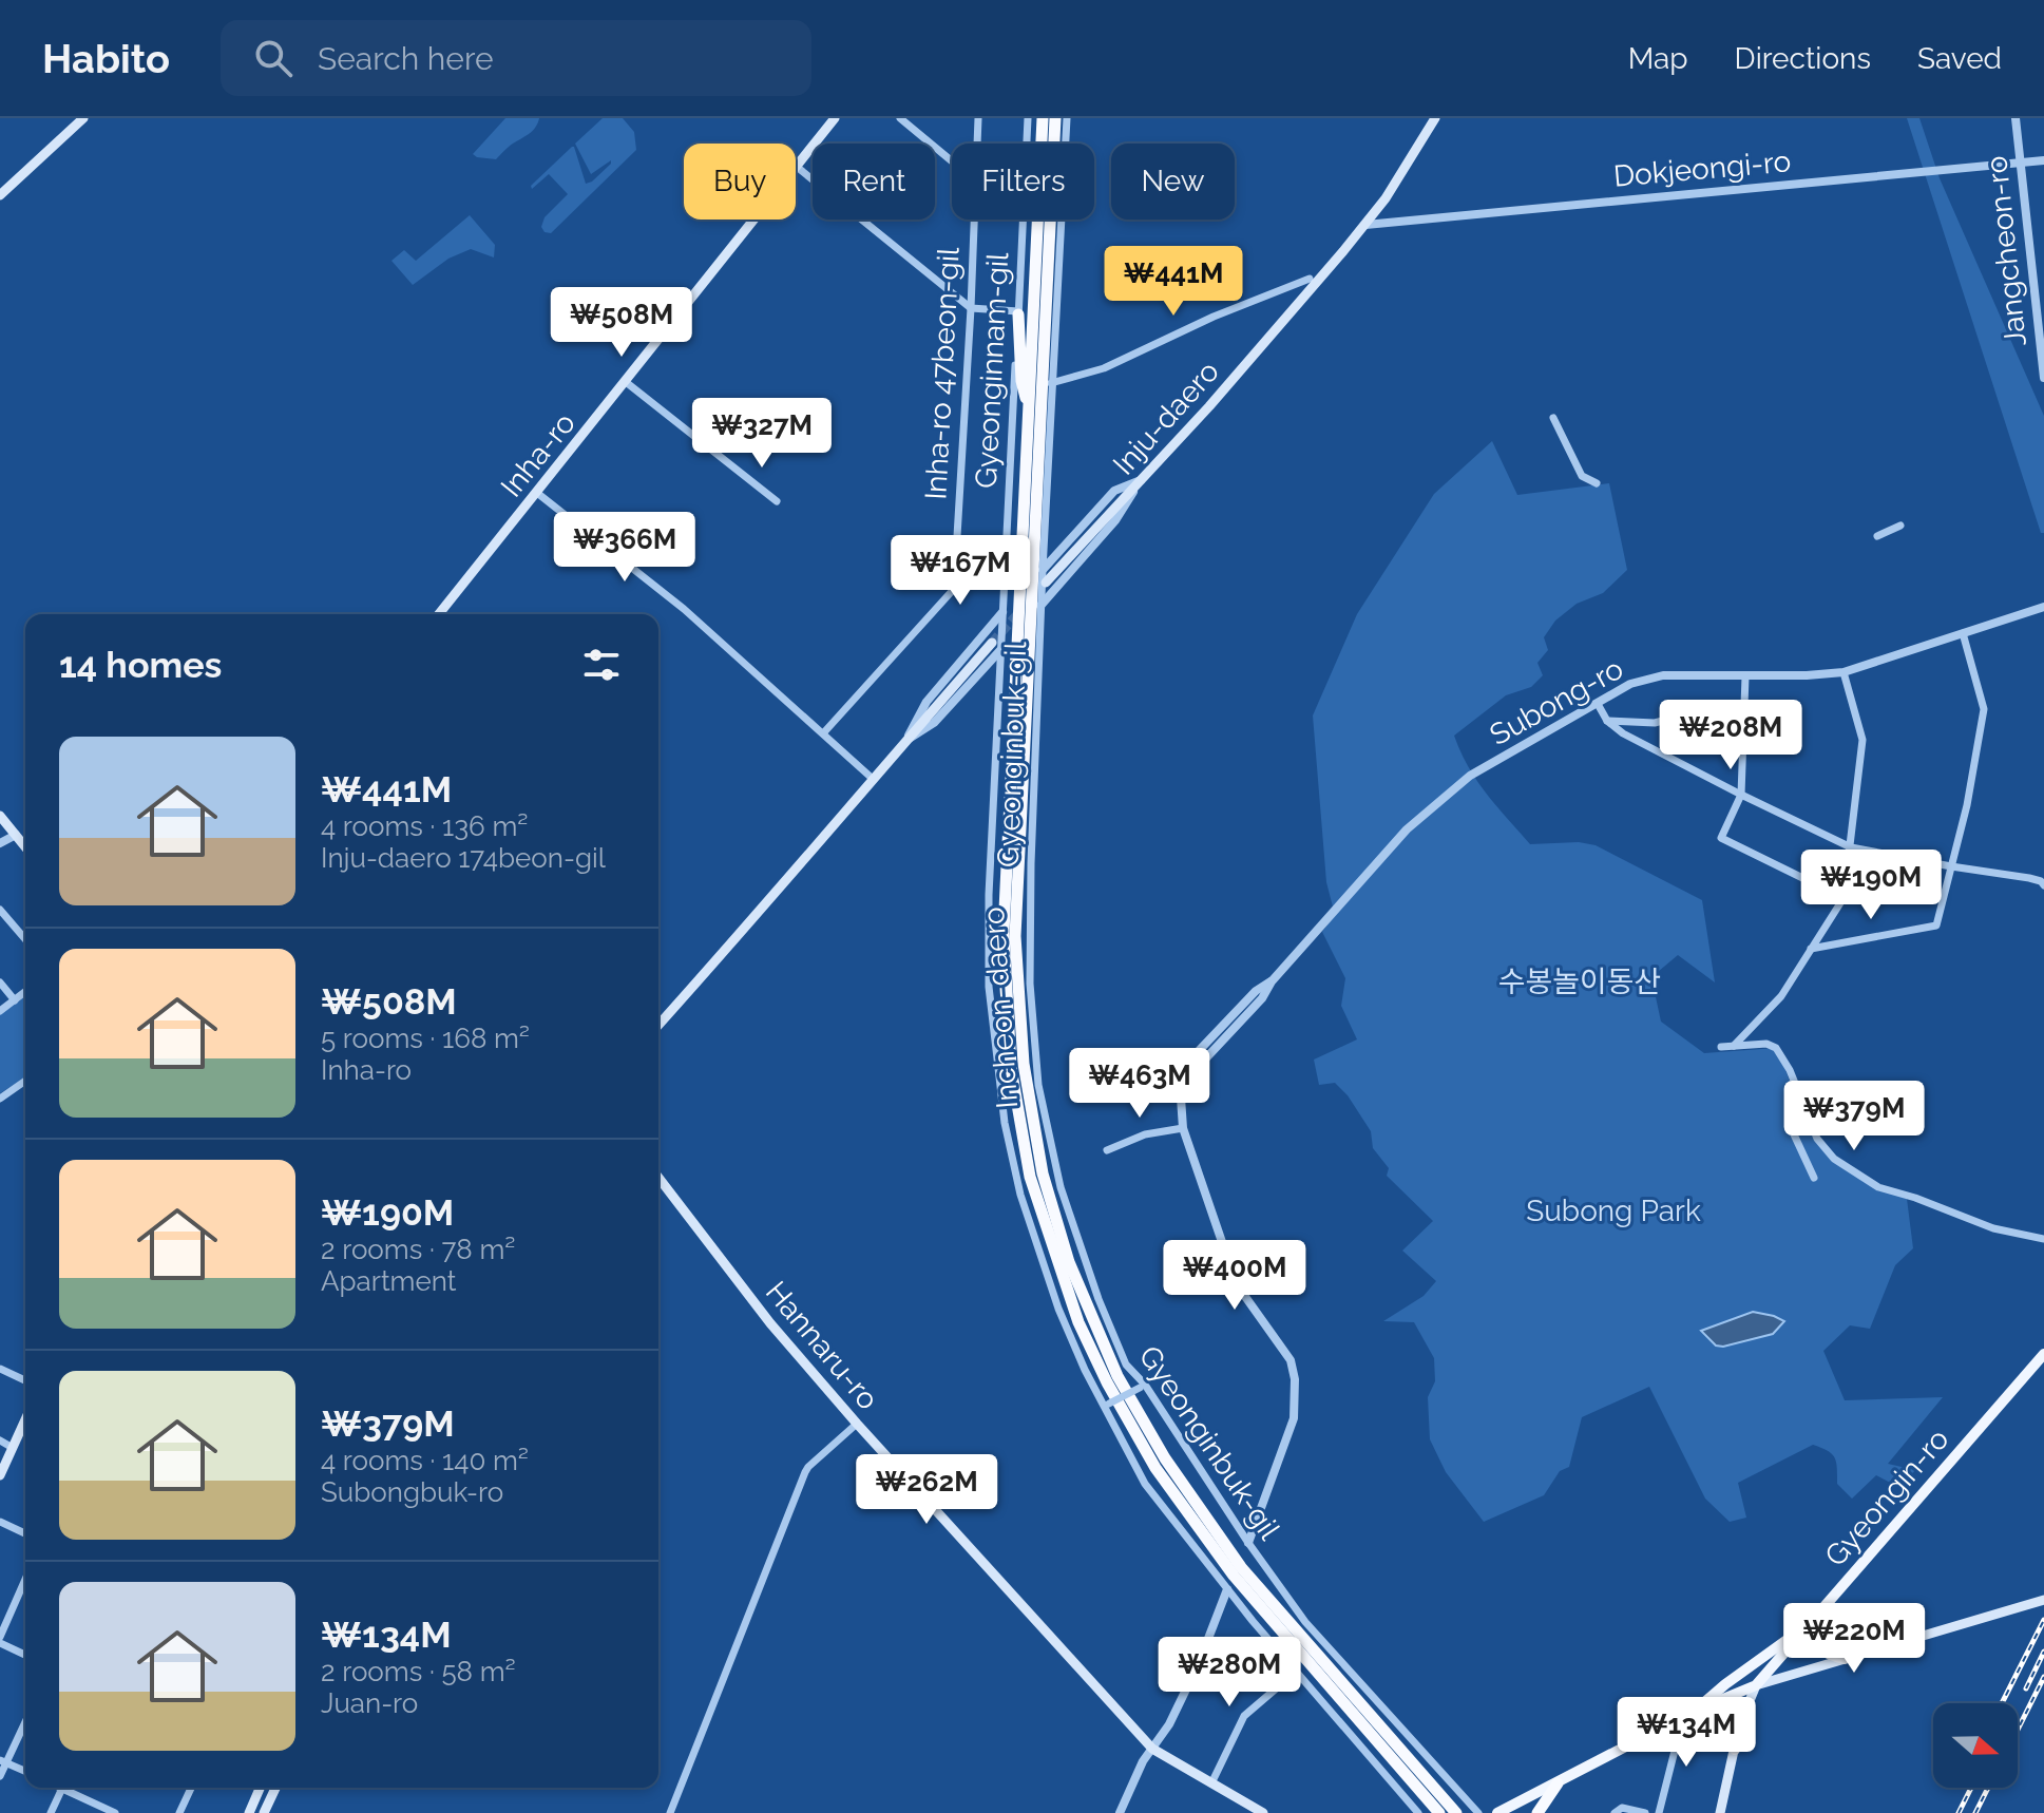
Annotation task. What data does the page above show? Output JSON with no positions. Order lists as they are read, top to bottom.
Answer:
{
  "streets": {
    "highway": ["Incheon-daero"],
    "main road": [
      "Inju-daero",
      "Inha-ro",
      "Hannaru-ro",
      "Gyeongin-ro"
    ],
    "street": [
      "Dokjeongi-ro",
      "Jangcheon-ro",
      "Gyeonginnam-gil",
      "Inha-ro 47beon-gil",
      "Subong-ro",
      "Gyeonginbuk-gil"
    ]
  },
  "crossings": [
    ["Dokjeongi-ro", "Jangcheon-ro"],
    ["Dokjeongi-ro", "Inju-daero"],
    ["Subong-ro", "Gyeonginbuk-gil"]
  ],
  "parks": ["수봉놀이동산", "Subong Park"],
  "north": "right",
  "page": {
    "header": "Habito",
    "search": "Search here",
    "nav": ["Map", "Directions", "Saved"],
    "chip": [
      "Buy",
      "Rent",
      "Filters",
      "New"
    ],
    "price": [
      "₩441M",
      "₩508M",
      "₩327M",
      "₩366M",
      "₩167M",
      "₩208M",
      "₩190M",
      "₩463M",
      "₩379M",
      "₩400M",
      "₩262M",
      "₩220M",
      "₩280M",
      "₩134M"
    ],
    "heading": "14 homes",
    "list": [
      {
        "name": "₩441M",
        "note": "4 rooms · 136 m² · Inju-daero 174beon-gil"
      },
      {
        "name": "₩508M",
        "note": "5 rooms · 168 m² · Inha-ro"
      },
      {
        "name": "₩190M",
        "note": "2 rooms · 78 m² · Apartment"
      },
      {
        "name": "₩379M",
        "note": "4 rooms · 140 m² · Subongbuk-ro"
      },
      {
        "name": "₩134M",
        "note": "2 rooms · 58 m² · Juan-ro"
      }
    ]
  }
}
